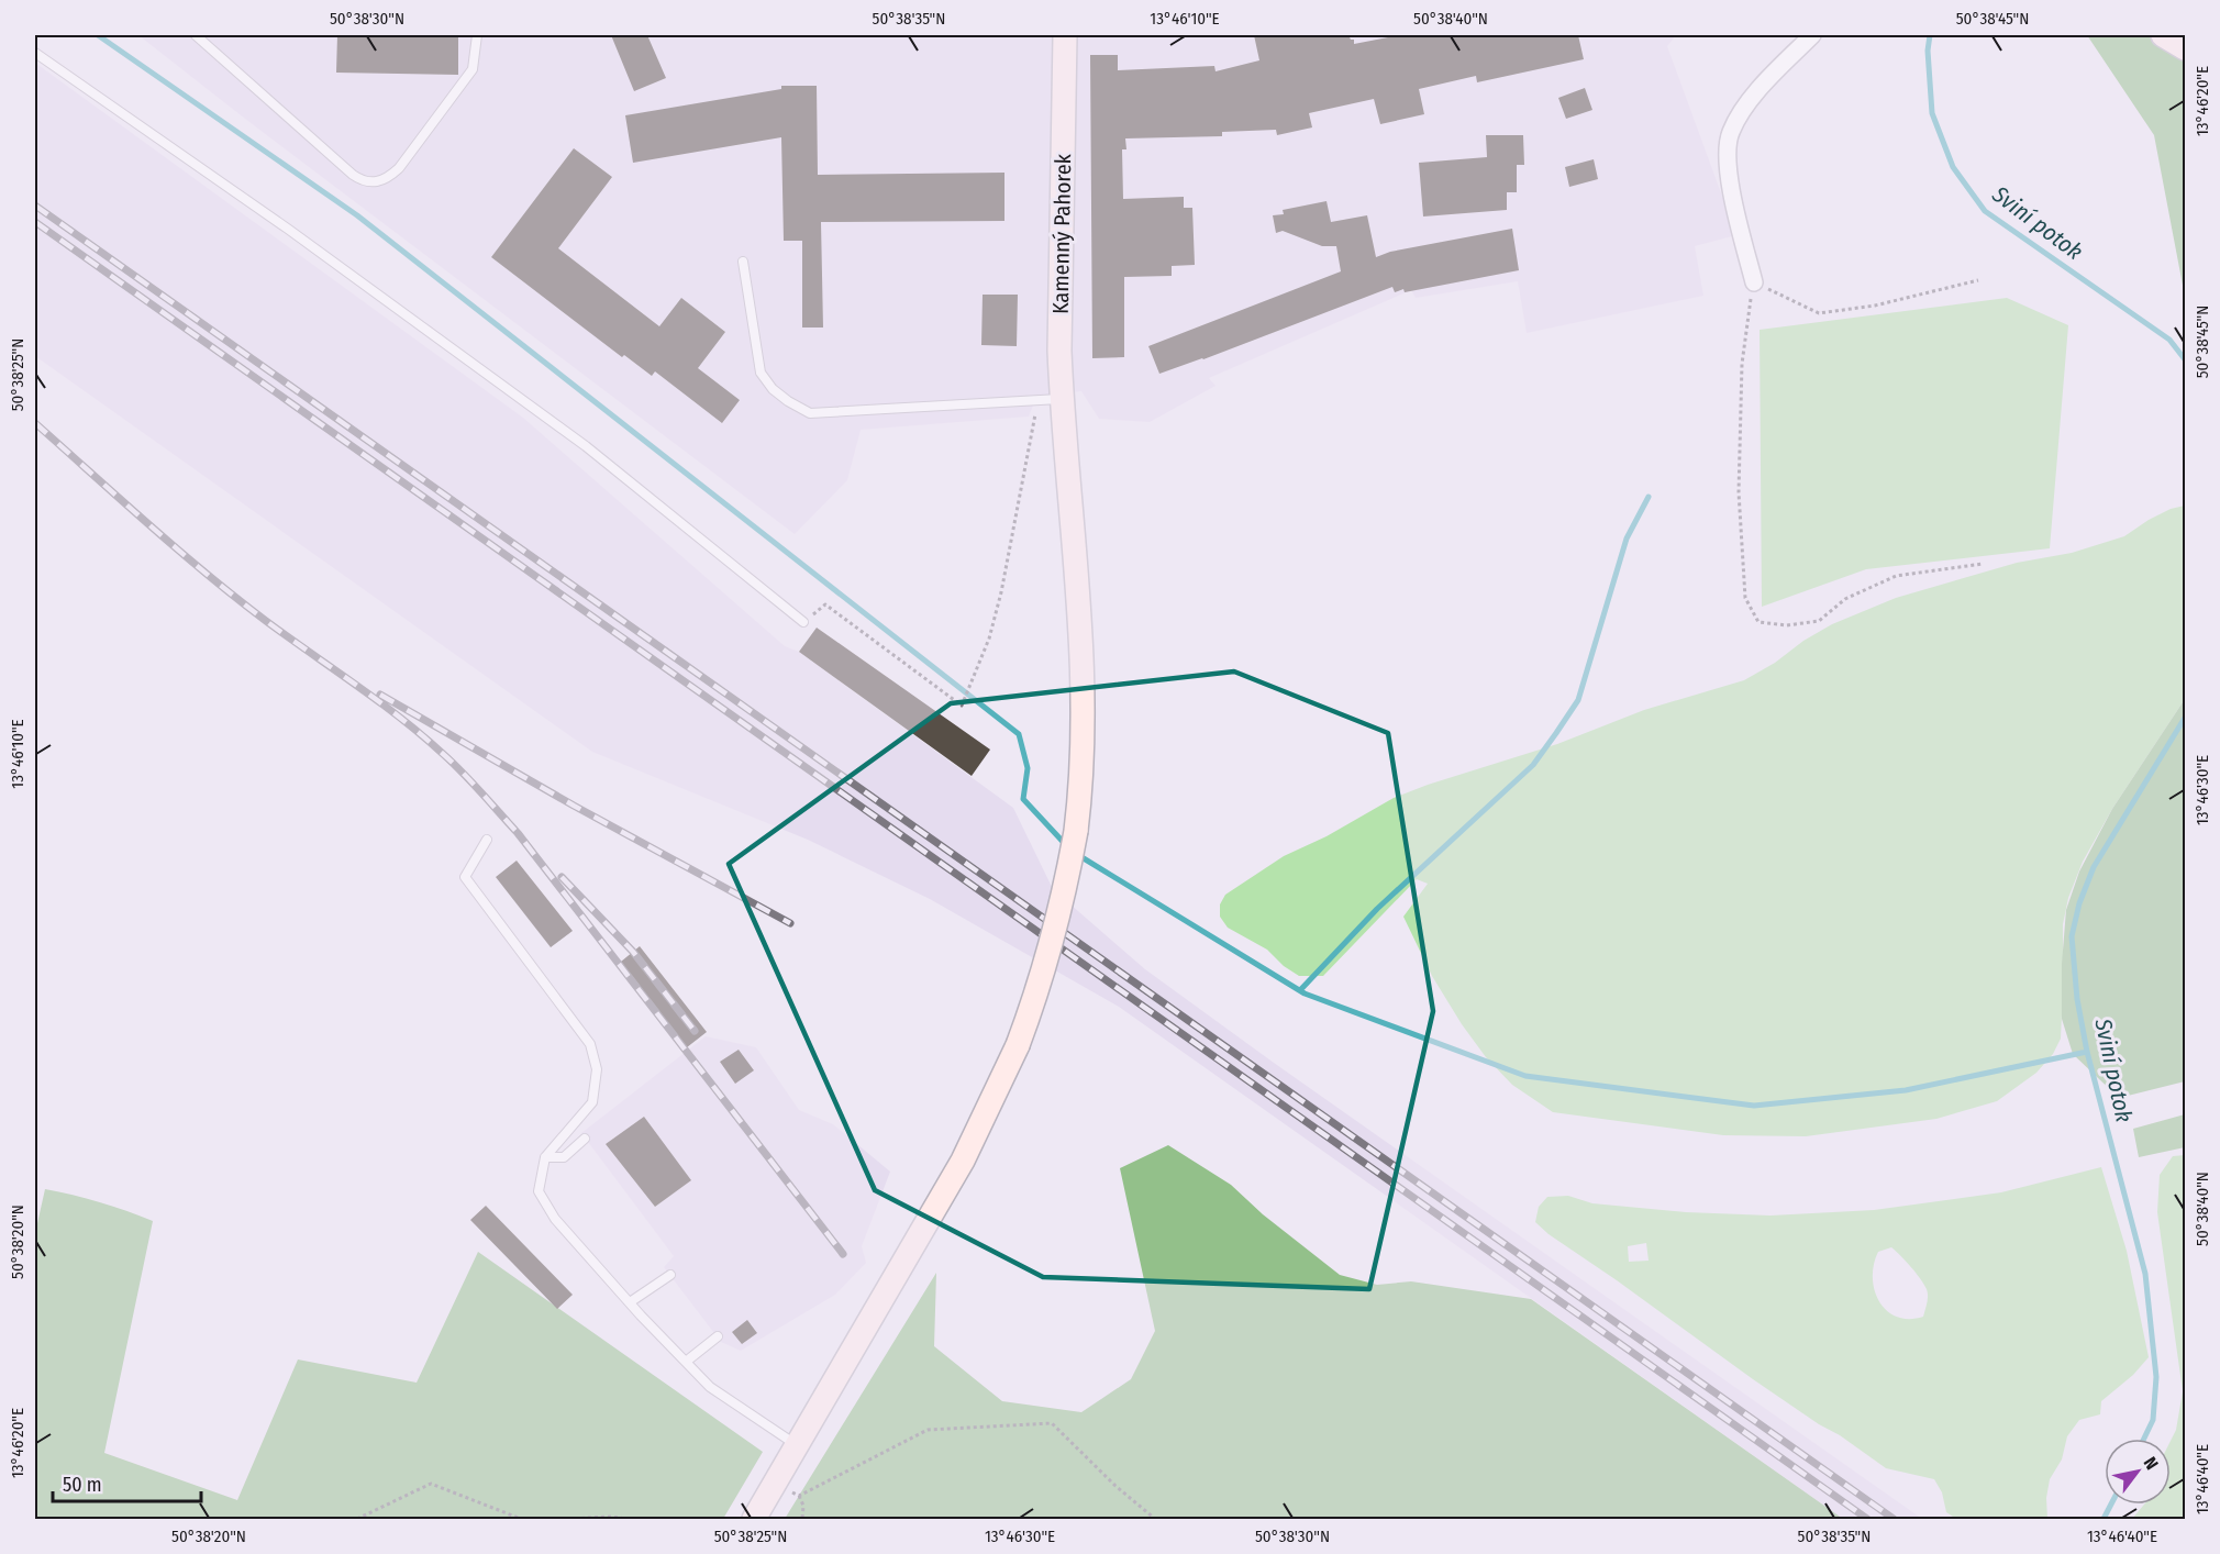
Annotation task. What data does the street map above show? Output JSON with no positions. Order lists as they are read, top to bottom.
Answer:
{
  "streets": {
    "street": ["Kamenný Pahorek"]
  },
  "water": ["Sviní potok"],
  "scale_bar": "50 m",
  "north": "top right",
  "coordinates": [
    "50°38'30\"N",
    "50°38'35\"N",
    "13°46'10\"E",
    "50°38'40\"N",
    "50°38'45\"N",
    "13°46'20\"E",
    "50°38'25\"N",
    "13°46'30\"E",
    "50°38'20\"N",
    "13°46'40\"E"
  ]
}
